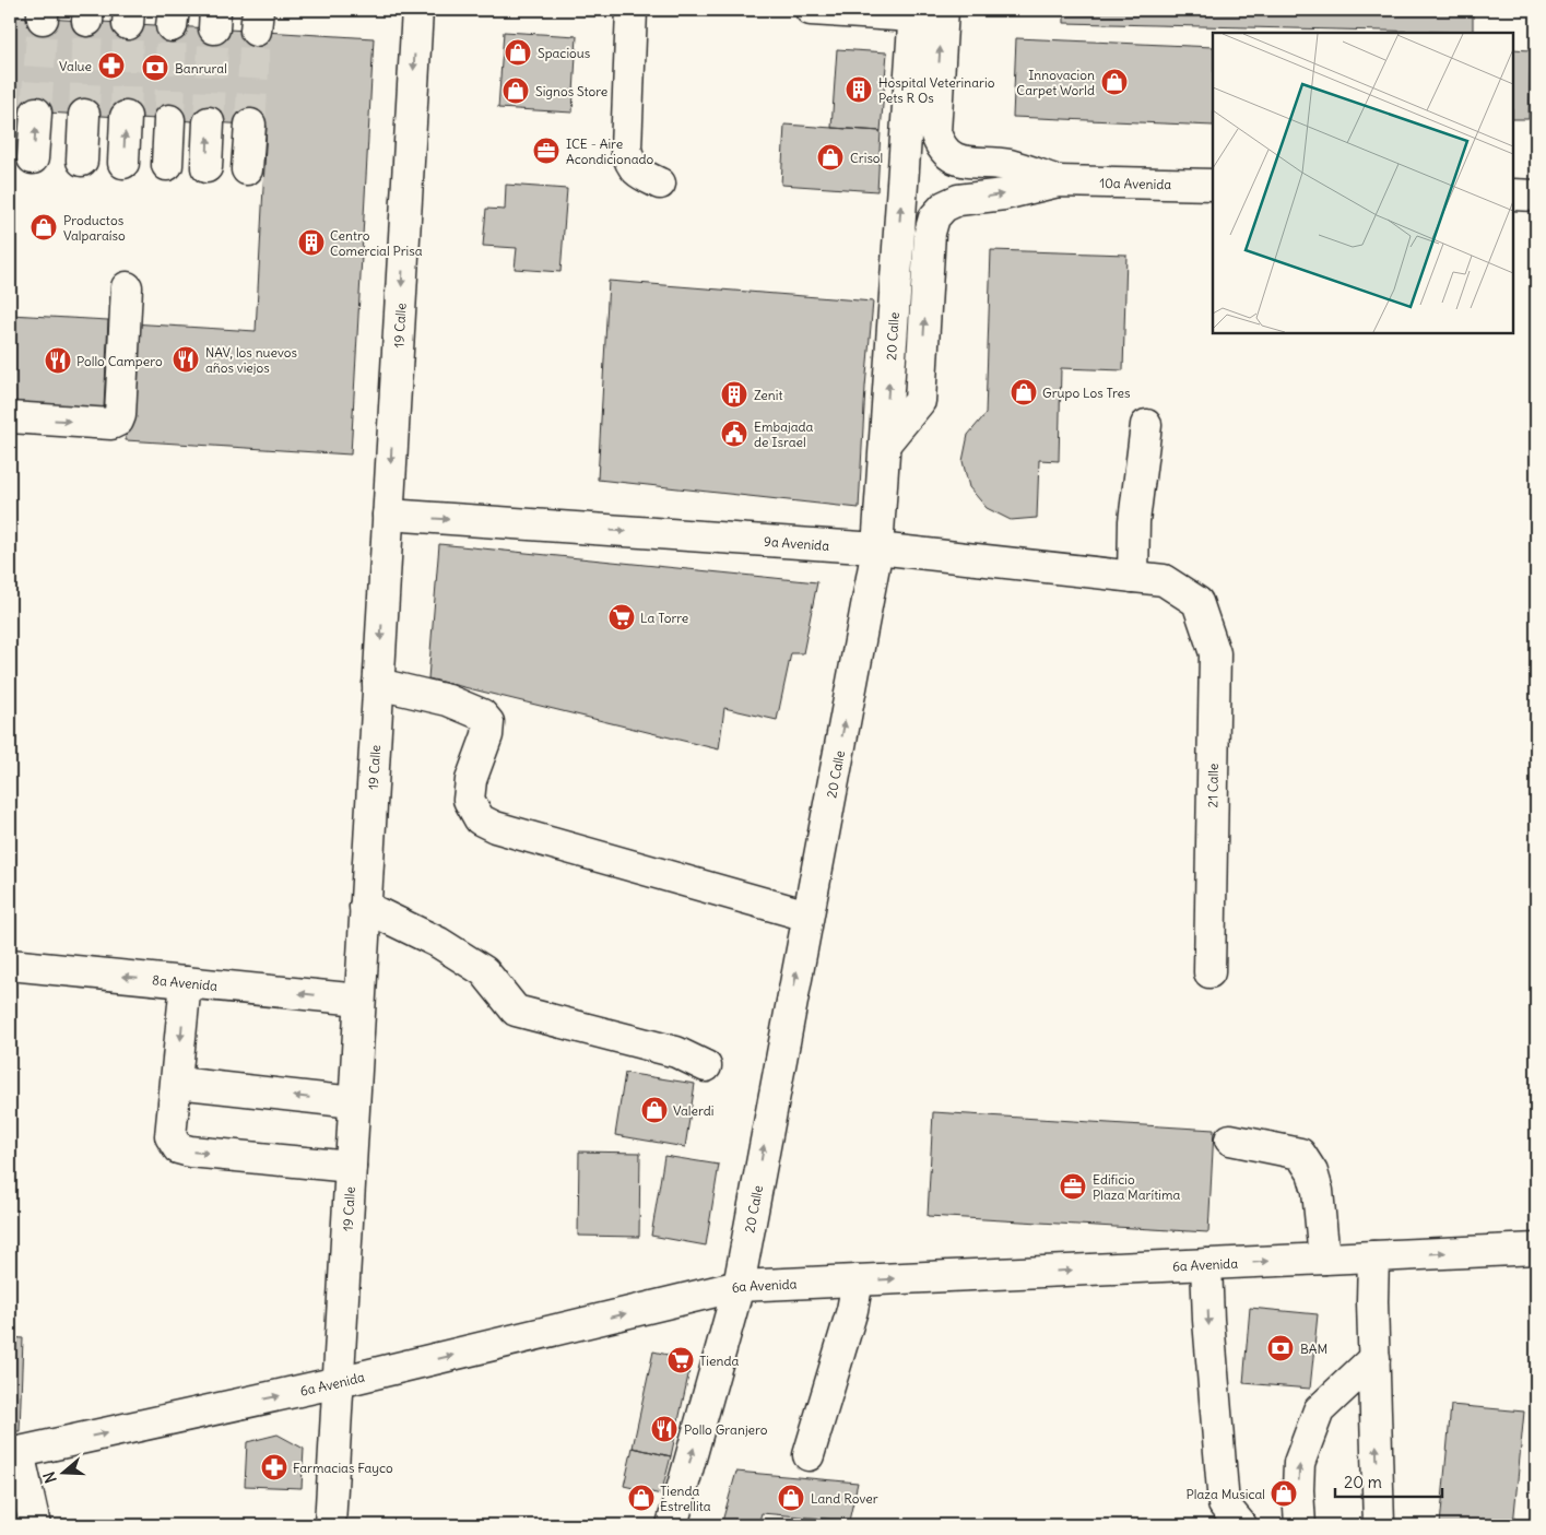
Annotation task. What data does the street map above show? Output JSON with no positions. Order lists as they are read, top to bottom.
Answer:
{
  "streets": {
    "street": [
      "10a Avenida",
      "19 Calle",
      "20 Calle",
      "9a Avenida",
      "21 Calle",
      "8a Avenida",
      "6a Avenida"
    ]
  },
  "crossings": [
    ["10a Avenida", "20 Calle"],
    ["19 Calle", "9a Avenida"],
    ["19 Calle", "8a Avenida"],
    ["19 Calle", "6a Avenida"],
    ["20 Calle", "9a Avenida"],
    ["20 Calle", "6a Avenida"],
    ["9a Avenida", "21 Calle"]
  ],
  "one_way": [
    "19 Calle",
    "20 Calle",
    "9a Avenida",
    "6a Avenida"
  ],
  "places": {
    "shop": [
      "Spacious",
      "Innovacion Carpet World",
      "Signos Store",
      "Crisol",
      "Productos Valparaíso",
      "Grupo Los Tres",
      "Valerdi",
      "Plaza Musical",
      "Tienda Estrellita",
      "Land Rover"
    ],
    "pharmacy": ["Value", "Farmacias Fayco"],
    "bank": ["Banrural", "BAM"],
    "building": ["Hospital Veterinario Pets R Os", "Centro Comercial Prisa", "Zenit"],
    "office": ["ICE - Aire Acondicionado", "Edificio Plaza Marítima"],
    "restaurant": ["NAV, los nuevos años viejos", "Pollo Campero", "Pollo Granjero"],
    "public building": ["Embajada de Israel"],
    "supermarket": ["La Torre", "Tienda"]
  },
  "scale_bar": "20 m",
  "north": "left"
}
